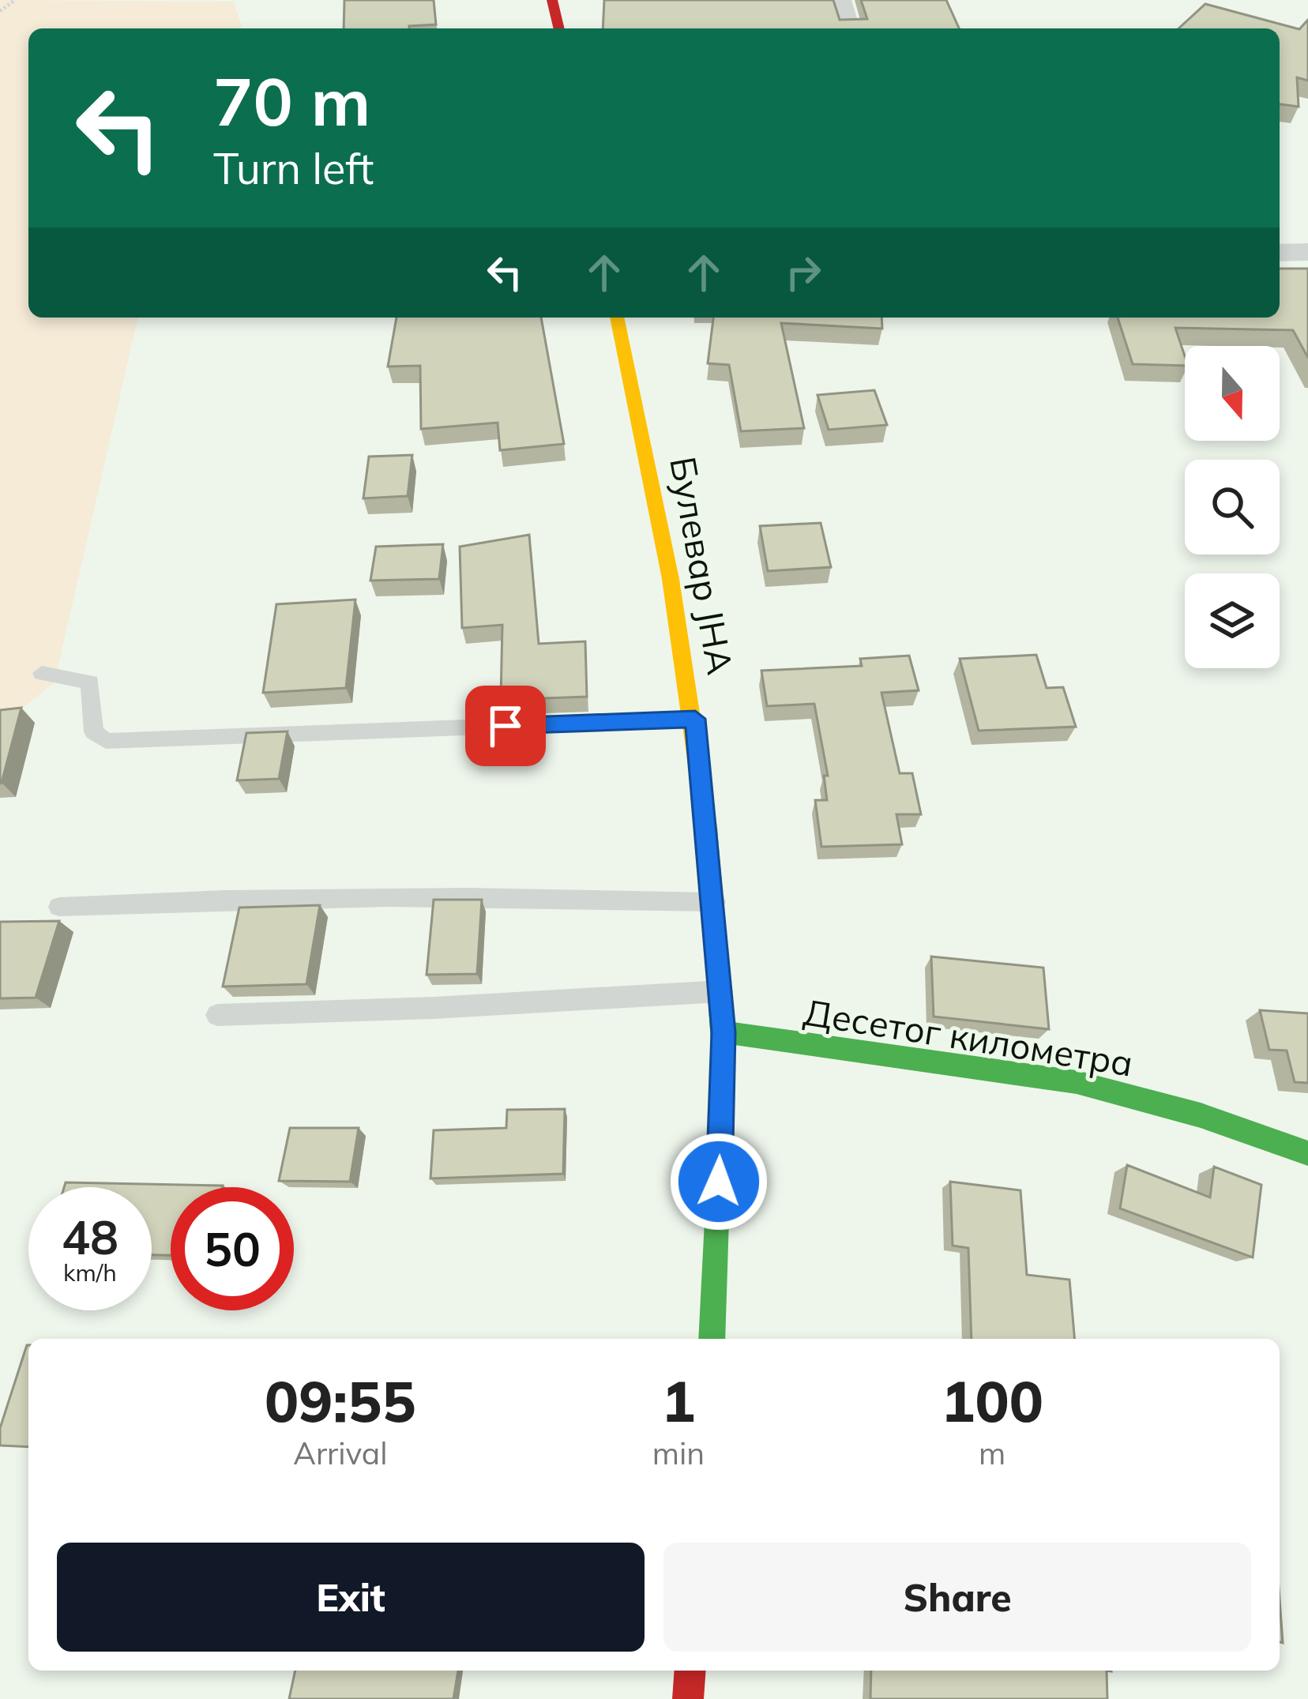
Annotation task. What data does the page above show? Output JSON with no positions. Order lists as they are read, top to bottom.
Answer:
{
  "streets": {
    "main road": ["Булевар ЈНА", "Десетог километра"]
  },
  "crossings": [
    ["Булевар ЈНА", "Десетог километра"]
  ],
  "north": "bottom",
  "page": {
    "turn": ["70 m", "Turn left"],
    "speed": "48 km/h",
    "limit": "50",
    "eta": [
      "09:55",
      "Arrival",
      "1",
      "min",
      "100",
      "m"
    ],
    "buttons": ["Exit", "Share"]
  }
}
